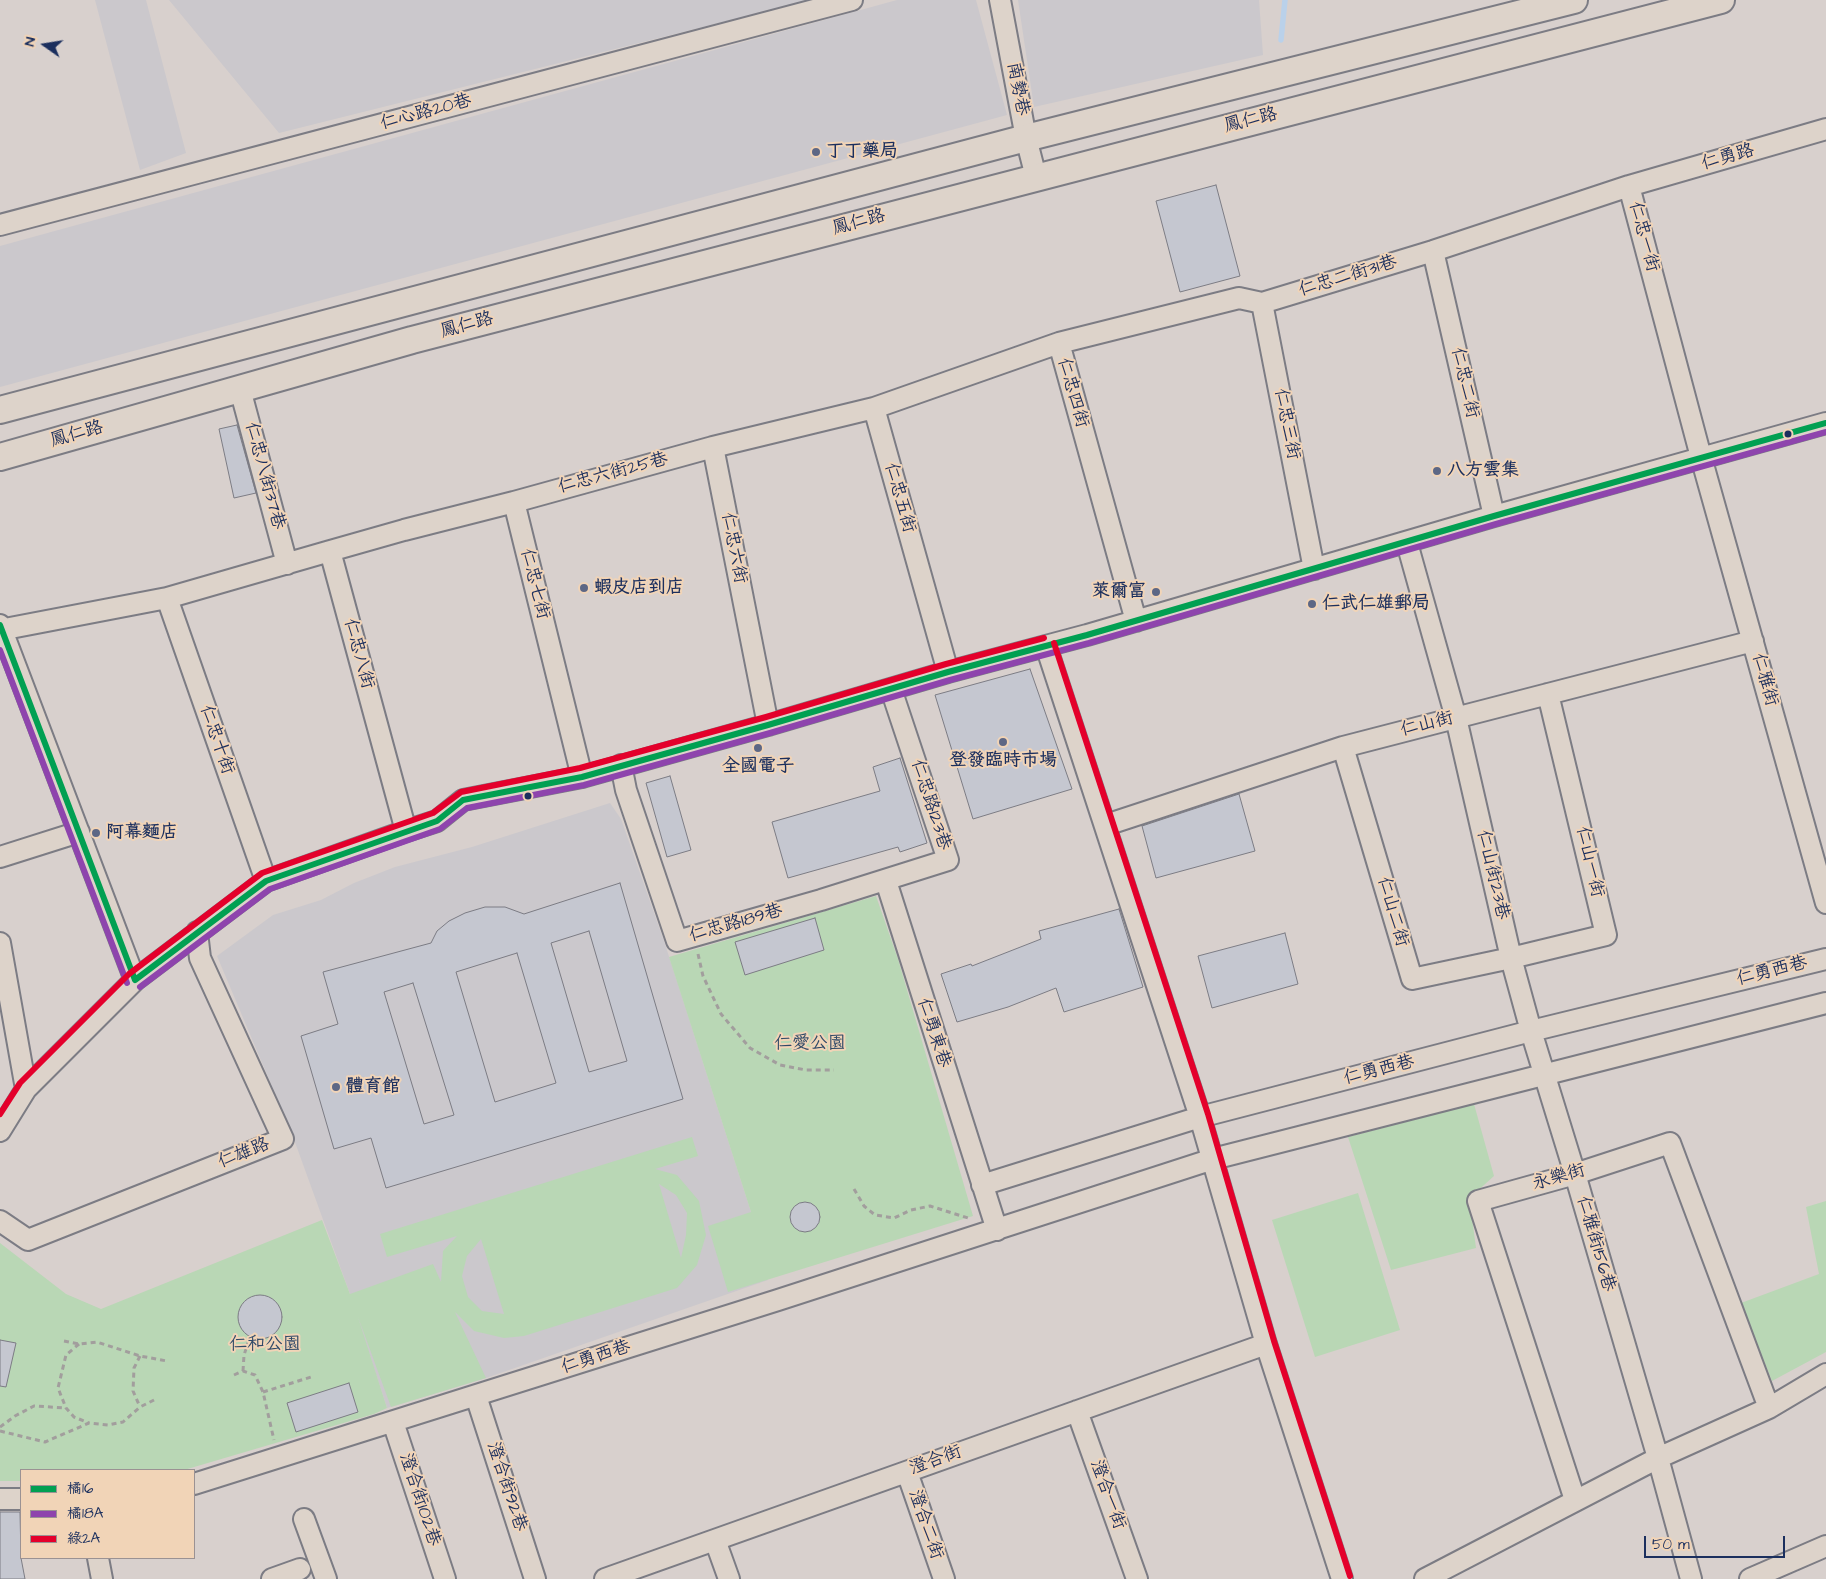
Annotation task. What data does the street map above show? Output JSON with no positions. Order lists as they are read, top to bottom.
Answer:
{
  "streets": {
    "main road": ["鳳仁路"],
    "street": [
      "南勢巷",
      "仁心路20巷",
      "仁勇路",
      "仁忠一街",
      "仁忠二街31巷",
      "仁忠二街",
      "仁忠四街",
      "仁忠三街",
      "仁忠六街25巷",
      "仁忠八街37巷",
      "仁忠五街",
      "仁忠六街",
      "仁忠七街",
      "仁忠八街",
      "仁雅街",
      "仁山街",
      "仁忠十街",
      "仁忠路123巷",
      "仁山一街",
      "仁山街23巷",
      "仁山二街",
      "仁忠路189巷",
      "仁勇西巷",
      "仁勇東巷",
      "仁雄路",
      "永樂街",
      "仁雅街156巷",
      "澄合街",
      "澄合街92巷",
      "澄合一街",
      "澄合街102巷",
      "澄合二街"
    ]
  },
  "crossings": [
    ["南勢巷", "鳳仁路"],
    ["鳳仁路", "仁忠八街37巷"],
    ["仁勇路", "仁忠一街"],
    ["仁忠一街", "仁忠二街31巷"],
    ["仁忠一街", "仁忠二街"],
    ["仁忠一街", "仁雅街"],
    ["仁忠二街31巷", "仁忠二街"],
    ["仁忠二街31巷", "仁忠四街"],
    ["仁忠二街31巷", "仁忠三街"],
    ["仁忠四街", "仁忠三街"],
    ["仁忠六街25巷", "仁忠六街"],
    ["仁忠六街25巷", "仁忠七街"],
    ["仁雅街", "仁山街"],
    ["仁山街", "仁山一街"],
    ["仁山街", "仁山街23巷"],
    ["仁山街", "仁山二街"],
    ["仁忠路123巷", "仁忠路189巷"],
    ["仁忠路123巷", "仁勇東巷"],
    ["仁山一街", "仁山街23巷"],
    ["仁山一街", "仁山二街"],
    ["仁山街23巷", "仁山二街"],
    ["仁山街23巷", "仁勇西巷"],
    ["仁山街23巷", "仁雅街156巷"],
    ["仁忠路189巷", "仁勇東巷"],
    ["仁勇西巷", "仁勇東巷"],
    ["仁勇西巷", "仁雅街156巷"],
    ["仁勇西巷", "澄合街92巷"],
    ["仁勇西巷", "澄合街102巷"],
    ["永樂街", "仁雅街156巷"],
    ["澄合街", "澄合一街"],
    ["澄合街", "澄合二街"]
  ],
  "parks": ["仁愛公園", "仁和公園"],
  "places": [
    "丁丁藥局",
    "八方雲集",
    "蝦皮店到店",
    "萊爾富",
    "仁武仁雄郵局",
    "登發臨時市場",
    "全國電子",
    "阿幕麵店",
    "體育館"
  ],
  "lines": ["transit line 橘16", "transit line 橘18A", "transit line 綠2A"],
  "legend": ["橘16", "橘18A", "綠2A"],
  "scale_bar": "50 m",
  "north": "left"
}
